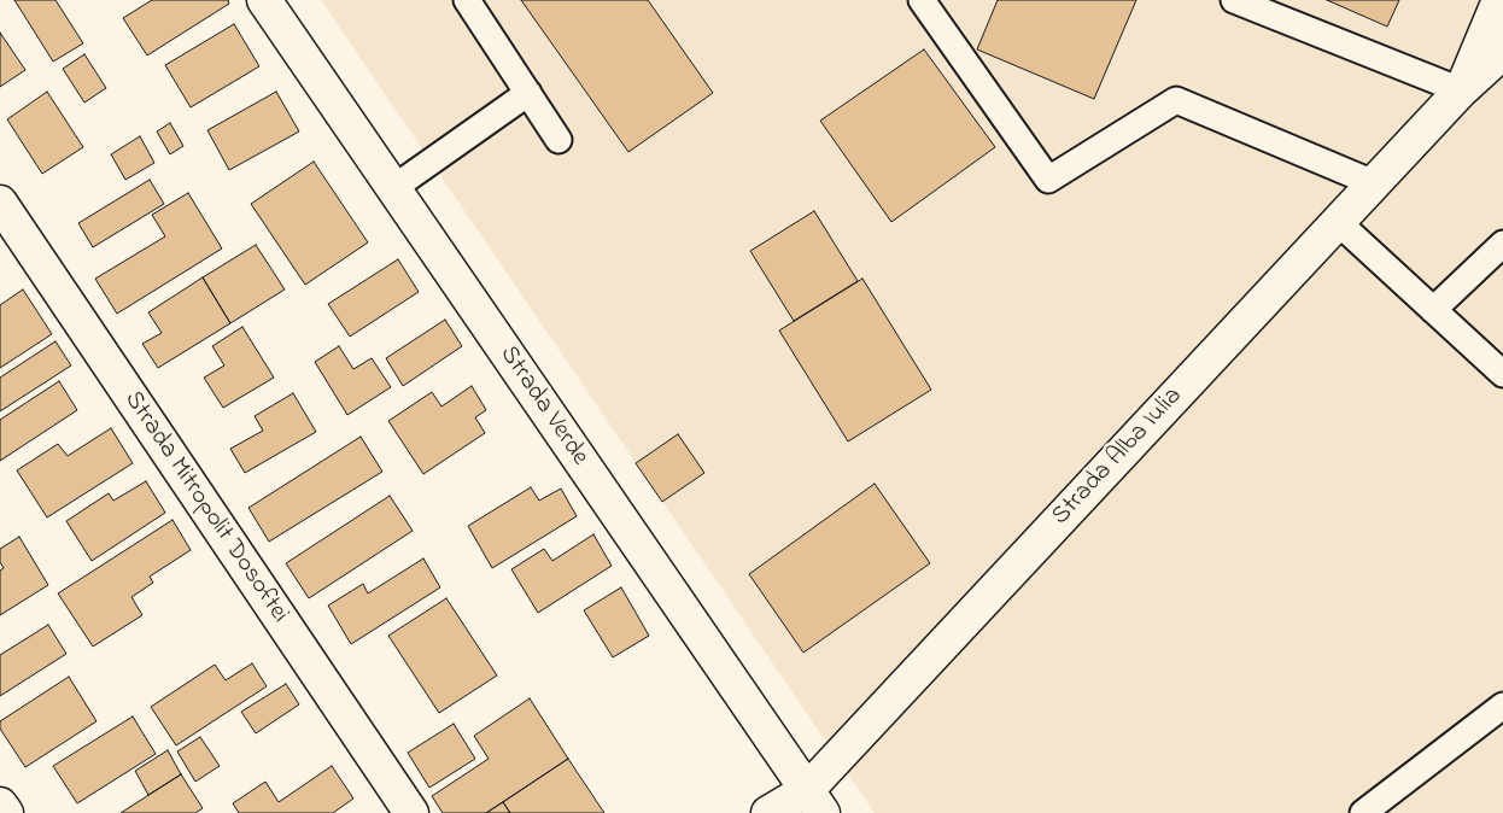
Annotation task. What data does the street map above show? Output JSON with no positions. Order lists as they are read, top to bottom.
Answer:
{
  "streets": {
    "street": ["Strada Verde", "Strada Alba Iulia", "Strada Mitropolit Dosoftei"]
  },
  "crossings": [
    ["Strada Verde", "Strada Alba Iulia"]
  ]
}
